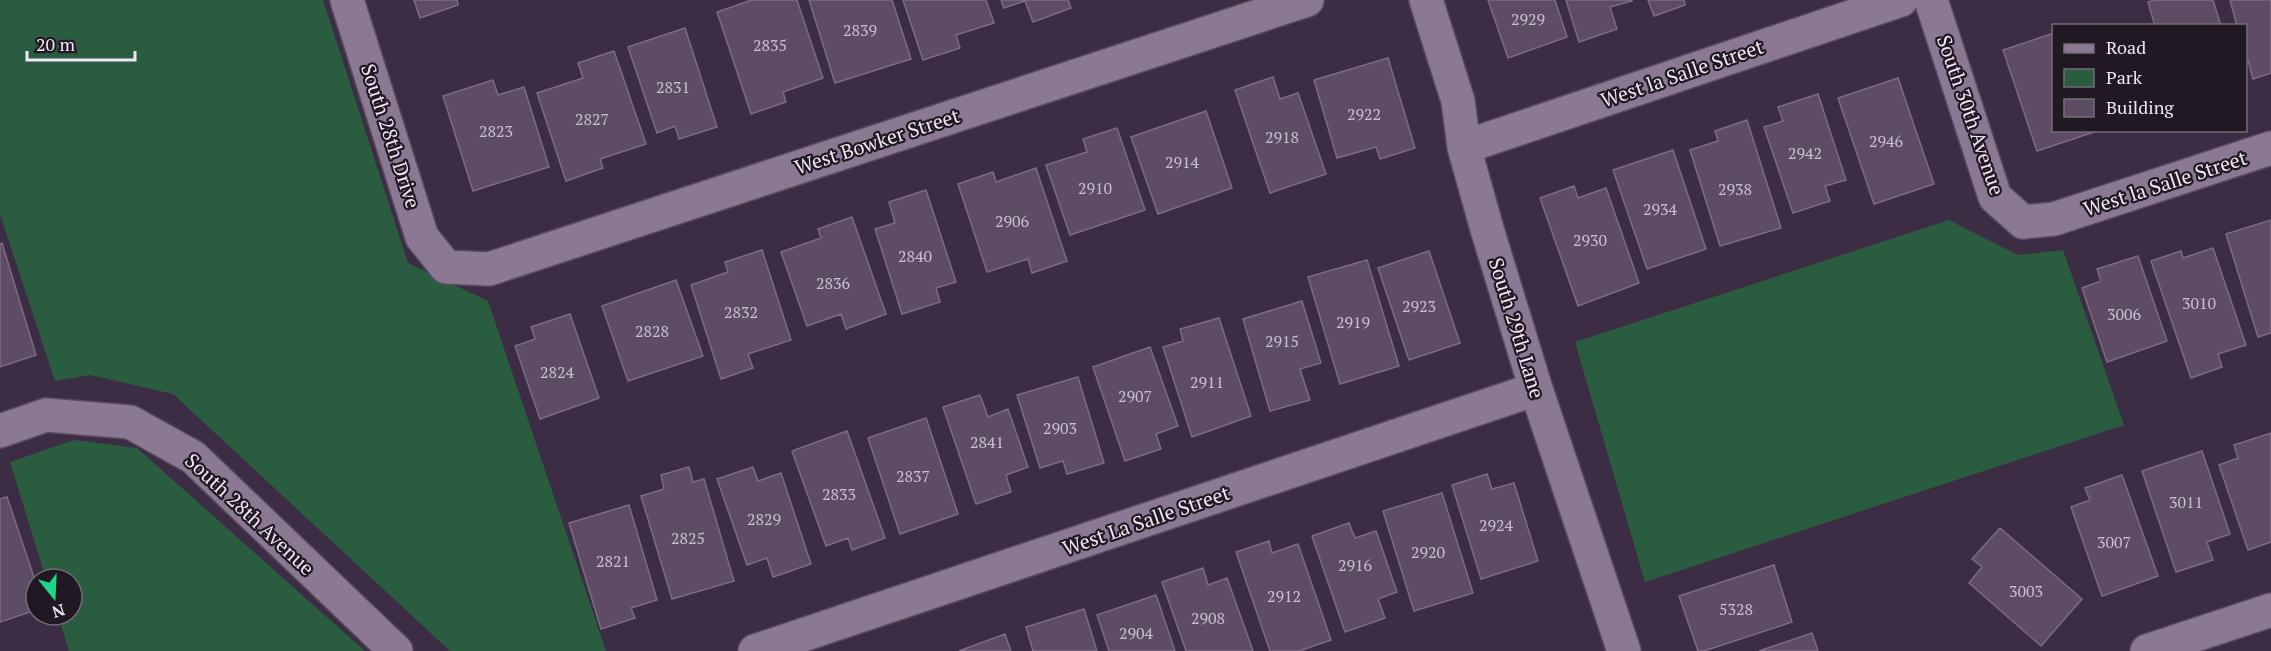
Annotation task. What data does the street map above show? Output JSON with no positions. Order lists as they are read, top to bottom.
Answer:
{
  "streets": {
    "street": [
      "West la Salle Street",
      "South 30th Avenue",
      "South 28th Drive",
      "West Bowker Street",
      "South 29th Lane",
      "South 28th Avenue",
      "West La Salle Street"
    ]
  },
  "crossings": [
    ["West la Salle Street", "South 30th Avenue"],
    ["West la Salle Street", "South 29th Lane"],
    ["South 28th Drive", "West Bowker Street"],
    ["South 29th Lane", "West La Salle Street"]
  ],
  "house_numbers": [
    "2929",
    "2839",
    "2835",
    "2831",
    "2922",
    "2827",
    "2823",
    "2918",
    "2946",
    "2942",
    "2914",
    "2910",
    "2938",
    "2934",
    "2906",
    "2930",
    "2840",
    "2836",
    "3010",
    "2923",
    "2832",
    "3006",
    "2919",
    "2828",
    "2915",
    "2824",
    "2911",
    "2907",
    "2903",
    "2841",
    "2837",
    "2833",
    "3011",
    "2829",
    "2924",
    "2825",
    "3007",
    "2920",
    "2821",
    "2916",
    "3003",
    "2912",
    "5328",
    "2908",
    "2904"
  ],
  "legend": ["Road", "Park", "Building"],
  "scale_bar": "20 m",
  "north": "bottom"
}
